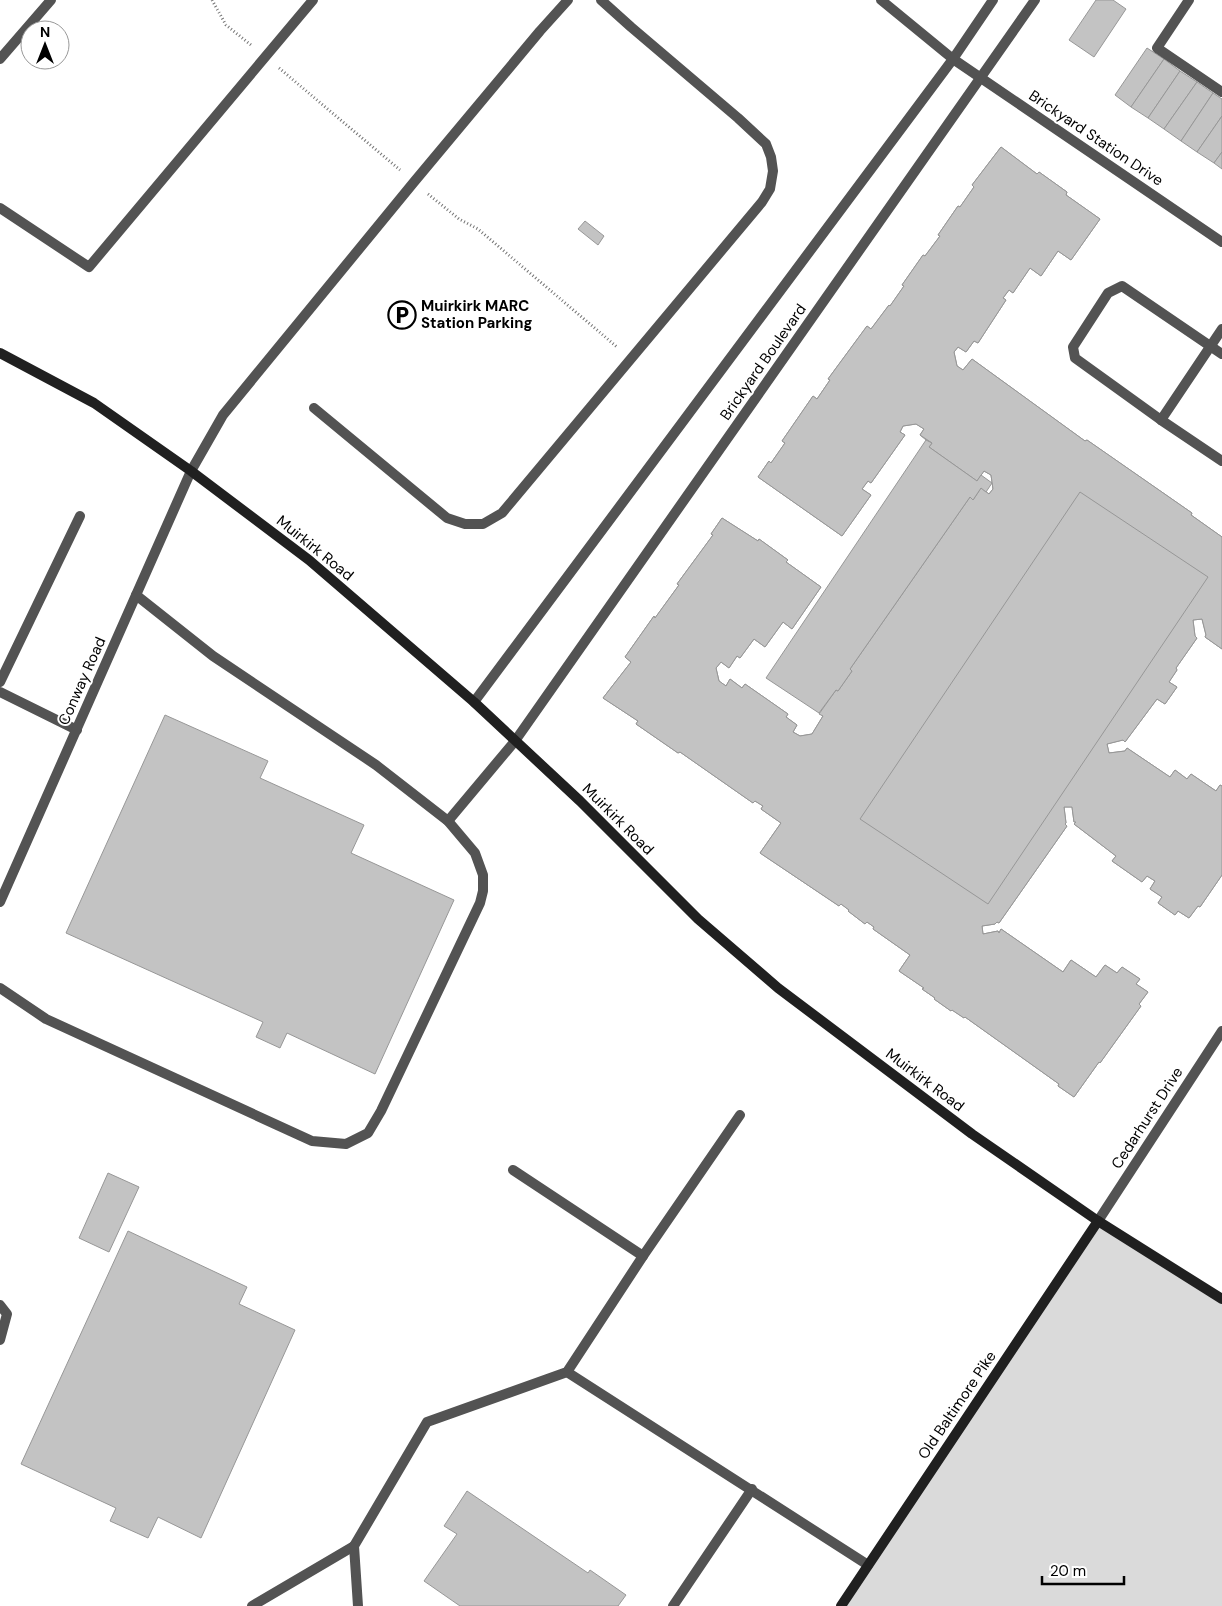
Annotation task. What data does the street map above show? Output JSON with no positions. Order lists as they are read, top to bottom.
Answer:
{
  "streets": {
    "main road": ["Muirkirk Road", "Old Baltimore Pike"],
    "street": [
      "Brickyard Station Drive",
      "Brickyard Boulevard",
      "Conway Road",
      "Cedarhurst Drive"
    ]
  },
  "crossings": [
    ["Brickyard Station Drive", "Brickyard Boulevard"],
    ["Brickyard Boulevard", "Muirkirk Road"],
    ["Muirkirk Road", "Conway Road"],
    ["Muirkirk Road", "Cedarhurst Drive"],
    ["Muirkirk Road", "Old Baltimore Pike"],
    ["Cedarhurst Drive", "Old Baltimore Pike"]
  ],
  "places": {
    "parking": ["Muirkirk MARC Station Parking"]
  },
  "scale_bar": "20 m",
  "north": "top"
}
